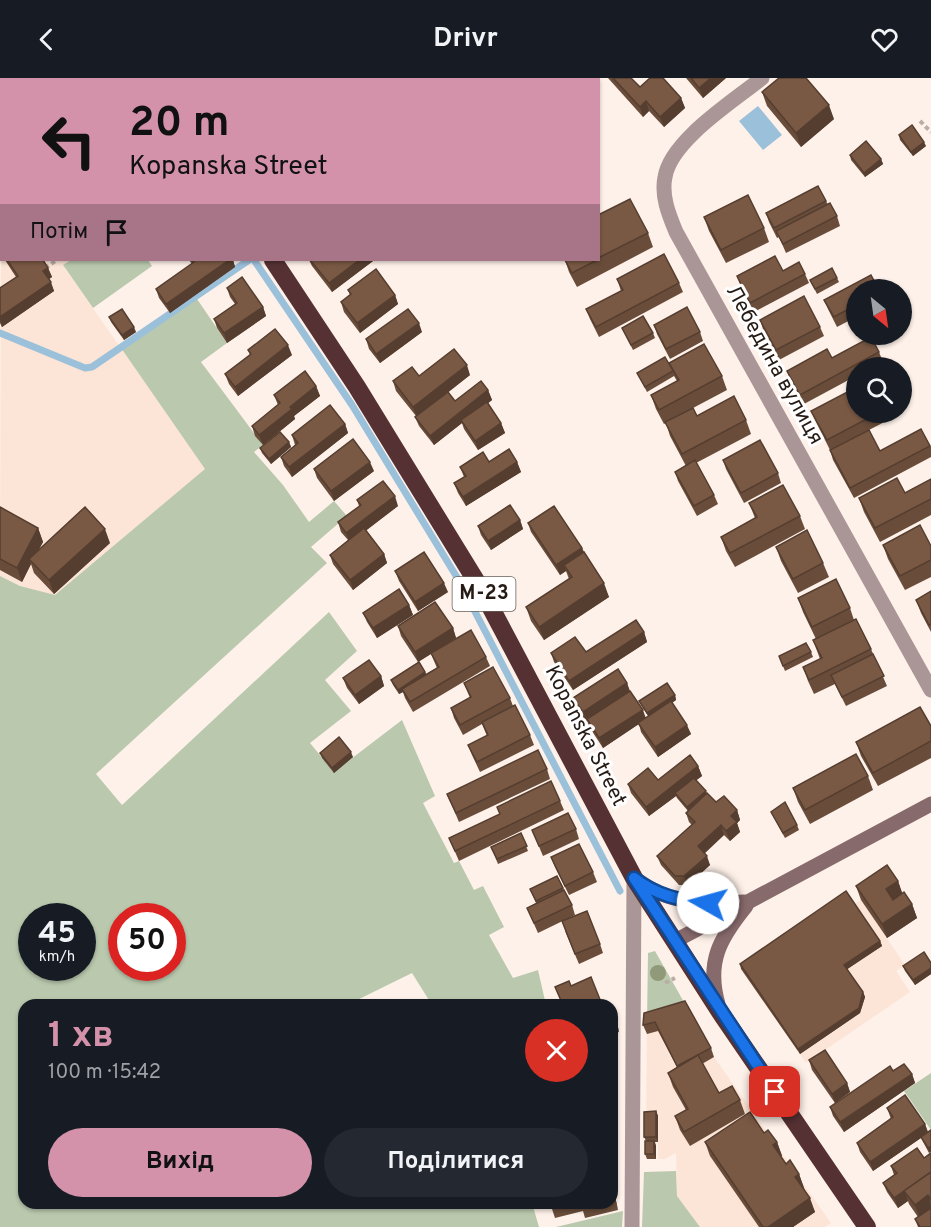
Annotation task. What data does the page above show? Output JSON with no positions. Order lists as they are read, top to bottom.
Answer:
{
  "streets": {
    "highway": ["М-23", "Kopanska Street"],
    "street": ["Лебедина вулиця"]
  },
  "north": "bottom right",
  "page": {
    "header": "Drivr",
    "turn": ["20 m", "Kopanska Street"],
    "then": "Потім",
    "speed": "45 km/h",
    "limit": "50",
    "heading": ["1 хв", "100 m · 15:42"],
    "buttons": ["Вихід", "Поділитися"]
  }
}
